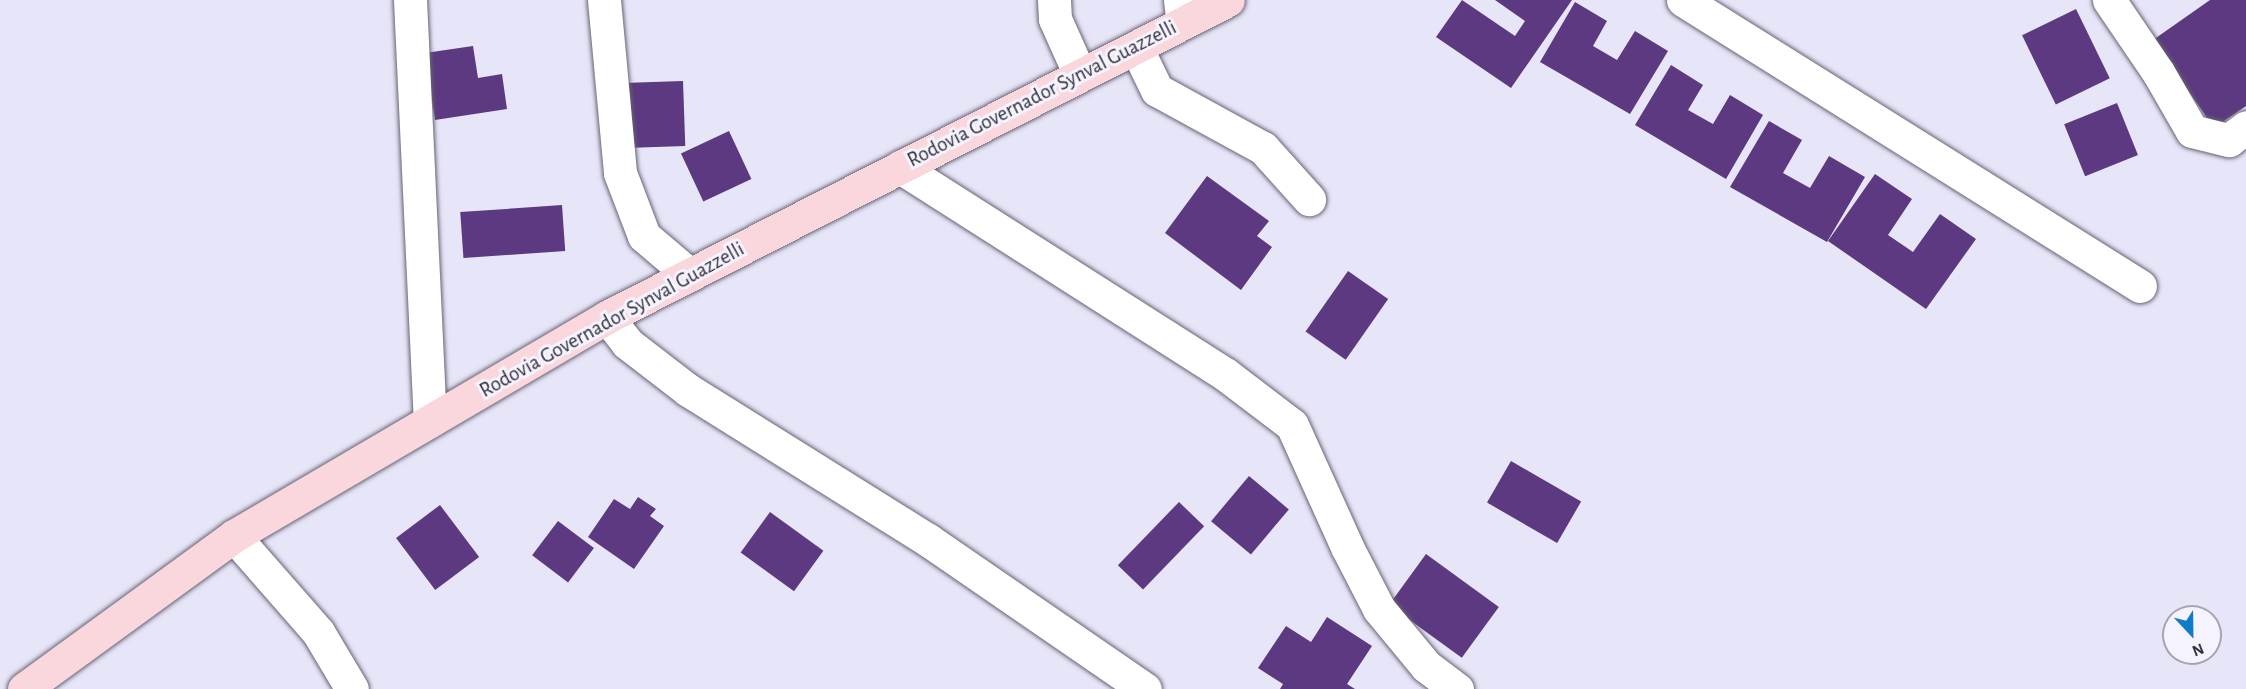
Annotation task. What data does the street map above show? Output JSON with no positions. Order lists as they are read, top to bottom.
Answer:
{
  "streets": {
    "main road": ["Rodovia Governador Synval Guazzelli"]
  },
  "north": "bottom"
}
